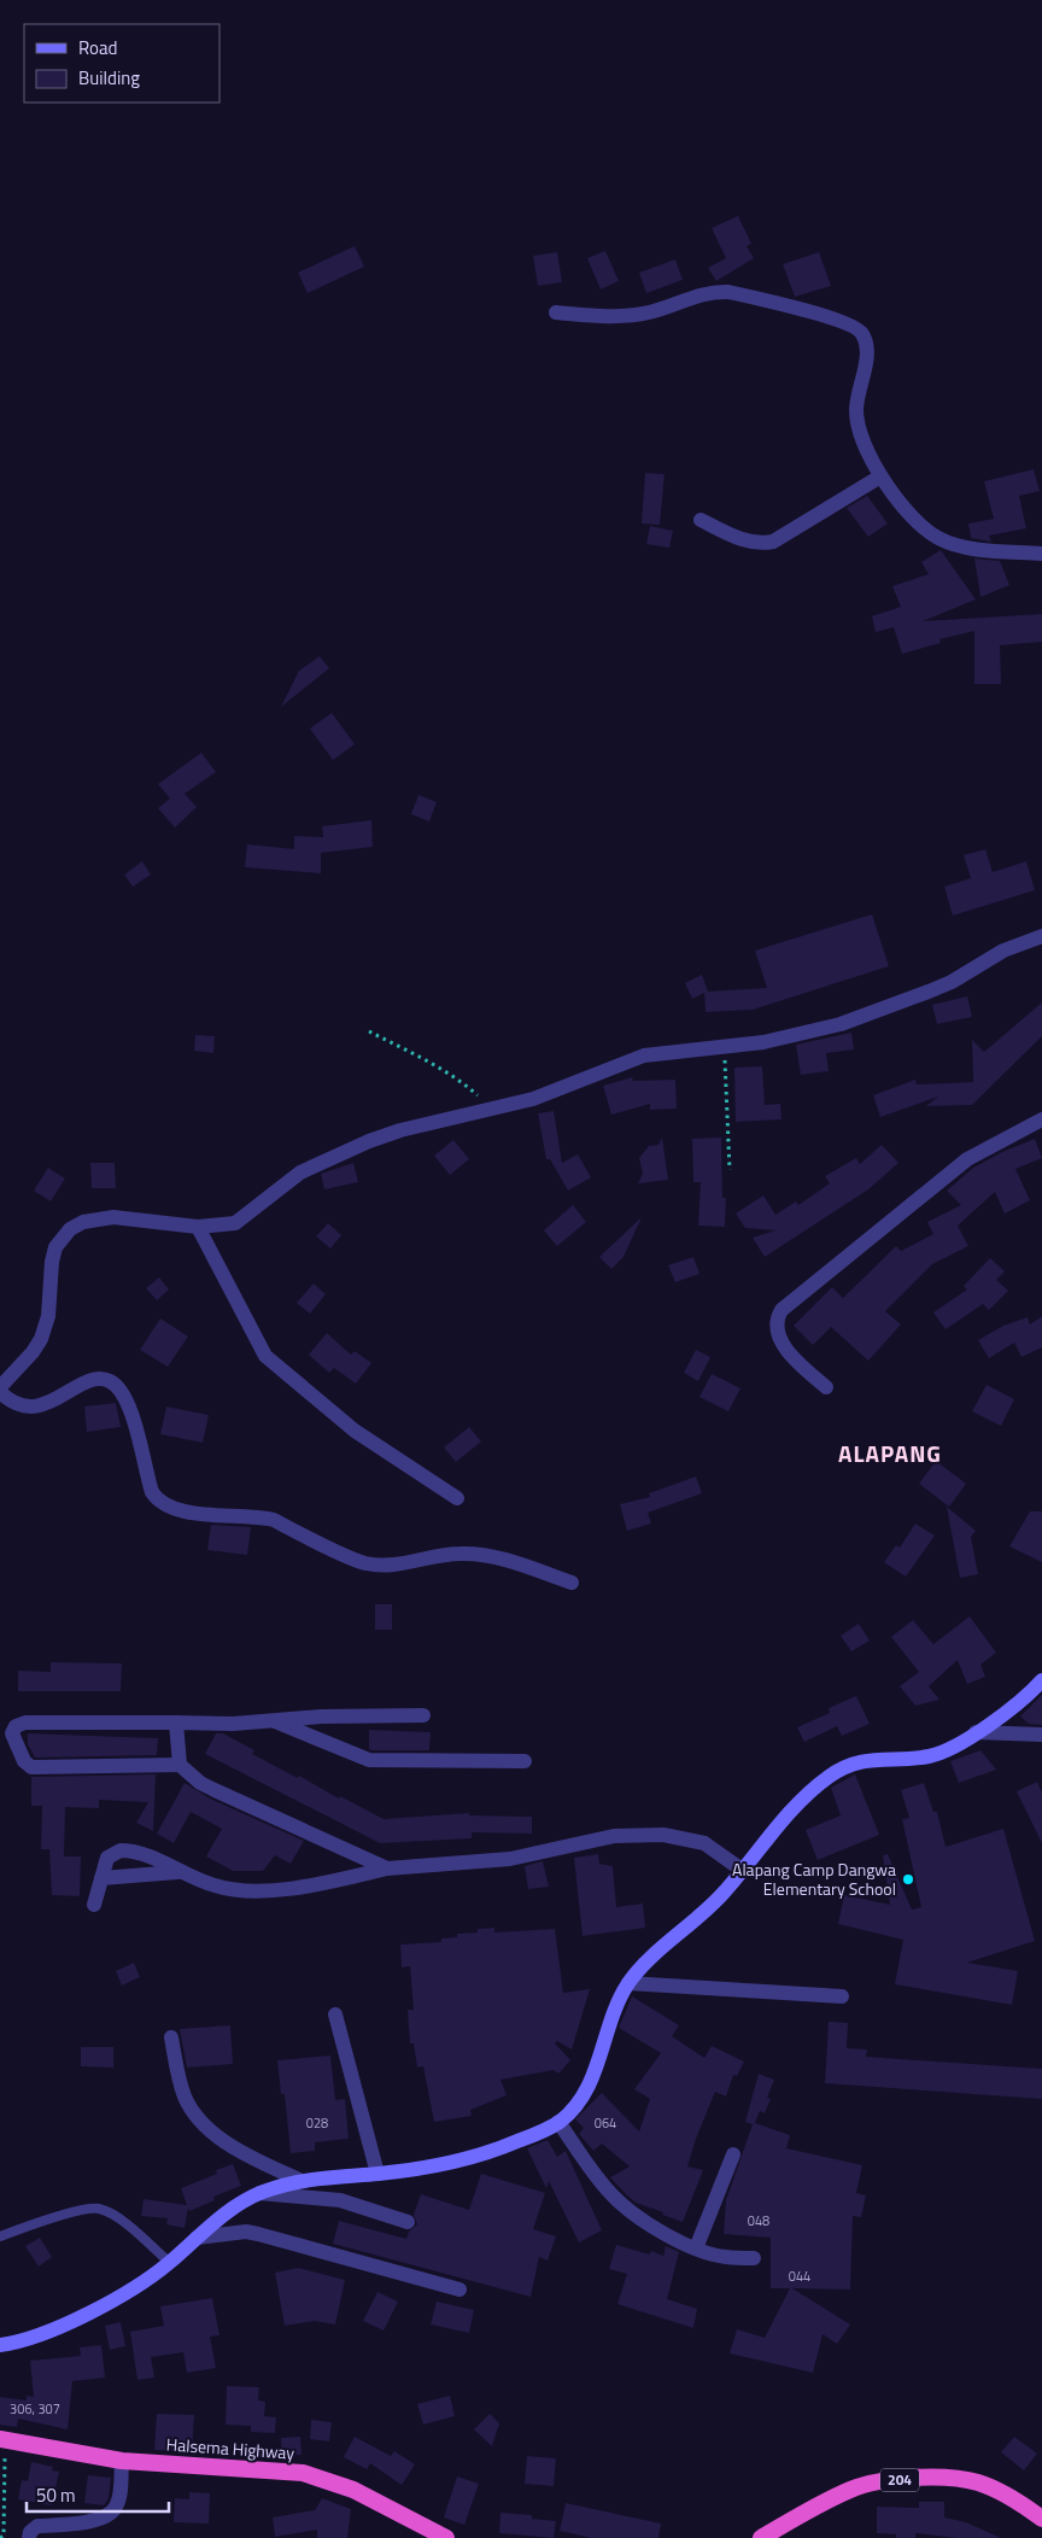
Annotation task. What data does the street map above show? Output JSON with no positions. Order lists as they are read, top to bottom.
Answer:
{
  "streets": {
    "highway": ["Halsema Highway", "204"]
  },
  "districts": ["ALAPANG"],
  "places": ["Alapang Camp Dangwa Elementary School"],
  "house_numbers": [
    "028",
    "064",
    "048",
    "044",
    "306, 307"
  ],
  "legend": ["Road", "Building"],
  "scale_bar": "50 m"
}
